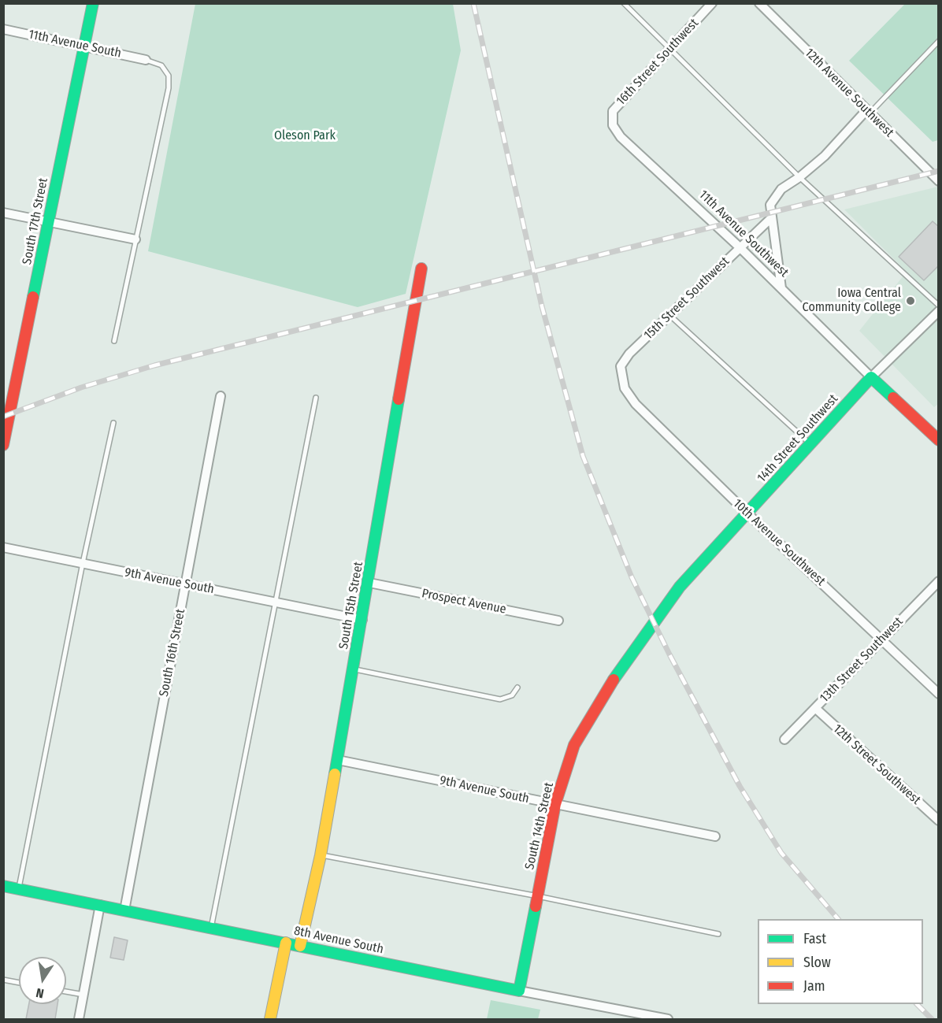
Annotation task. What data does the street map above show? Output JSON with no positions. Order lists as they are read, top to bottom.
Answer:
{
  "streets": {
    "street": [
      "11th Avenue South",
      "16th Street Southwest",
      "12th Avenue Southwest",
      "South 17th Street",
      "11th Avenue Southwest",
      "15th Street Southwest",
      "14th Street Southwest",
      "10th Avenue Southwest",
      "9th Avenue South",
      "Prospect Avenue",
      "South 15th Street",
      "South 16th Street",
      "13th Street Southwest",
      "12th Street Southwest",
      "South 14th Street",
      "8th Avenue South"
    ]
  },
  "crossings": [
    ["11th Avenue South", "South 17th Street"],
    ["16th Street Southwest", "11th Avenue Southwest"],
    ["11th Avenue Southwest", "15th Street Southwest"],
    ["11th Avenue Southwest", "14th Street Southwest"],
    ["15th Street Southwest", "10th Avenue Southwest"],
    ["14th Street Southwest", "10th Avenue Southwest"],
    ["14th Street Southwest", "South 14th Street"],
    ["10th Avenue Southwest", "13th Street Southwest"],
    ["9th Avenue South", "South 15th Street"],
    ["9th Avenue South", "South 16th Street"],
    ["9th Avenue South", "South 14th Street"],
    ["Prospect Avenue", "South 15th Street"],
    ["South 15th Street", "8th Avenue South"],
    ["South 16th Street", "8th Avenue South"],
    ["13th Street Southwest", "12th Street Southwest"],
    ["South 14th Street", "8th Avenue South"]
  ],
  "parks": ["Oleson Park"],
  "places": ["Iowa Central Community College"],
  "legend": ["Fast", "Slow", "Jam"],
  "north": "bottom"
}
